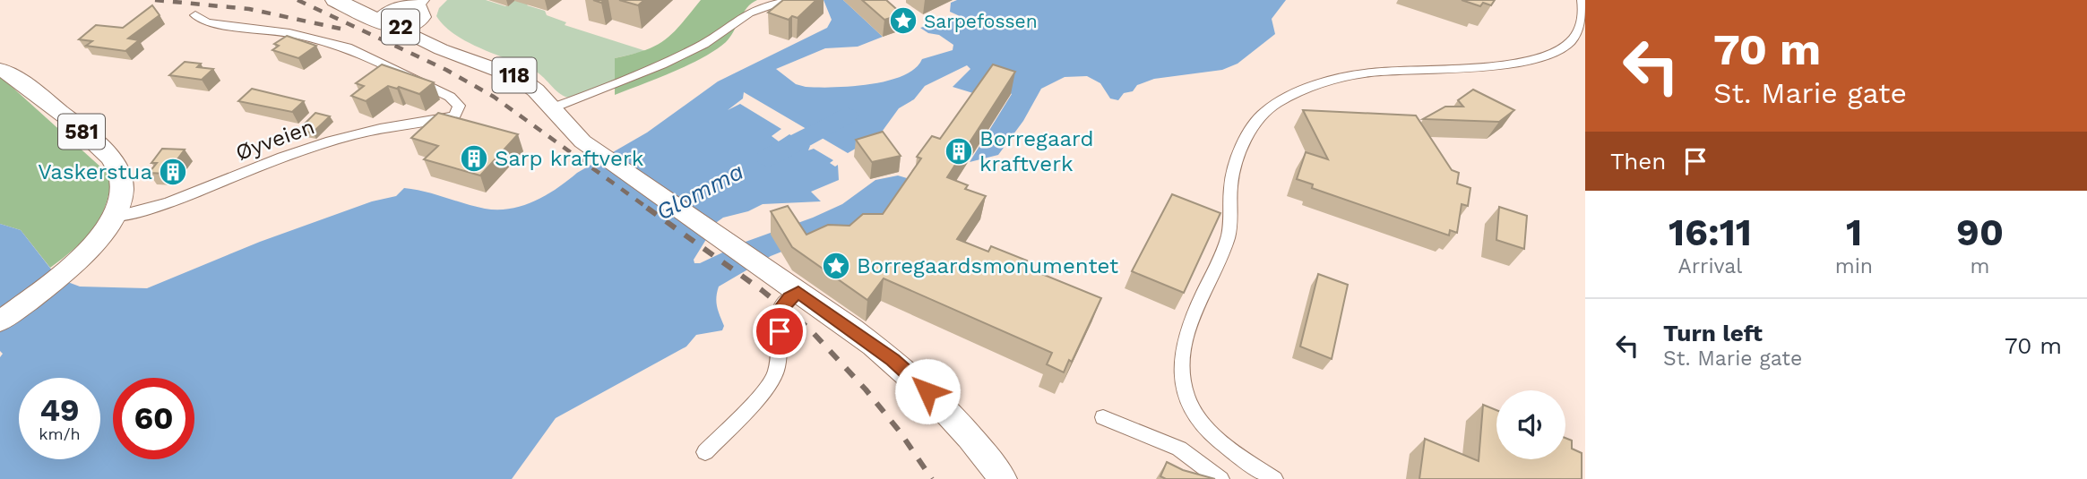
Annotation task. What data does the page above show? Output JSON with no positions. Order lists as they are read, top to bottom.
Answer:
{
  "streets": {
    "highway": ["22"],
    "main road": ["118", "581"],
    "street": ["Øyveien"]
  },
  "crossings": [
    ["22", "118"],
    ["581", "Øyveien"]
  ],
  "water": ["Glomma"],
  "places": {
    "place": ["Sarpefossen", "Borregaardsmonumentet"],
    "building": ["Borregaard kraftverk", "Sarp kraftverk", "Vaskerstua"]
  },
  "page": {
    "turn": ["70 m", "St. Marie gate"],
    "then": "Then",
    "eta": [
      "16:11",
      "Arrival",
      "1",
      "min",
      "90",
      "m"
    ],
    "list": [
      {
        "name": "Turn left",
        "note": "St. Marie gate",
        "value": "70 m"
      }
    ],
    "speed": "49 km/h",
    "limit": "60"
  }
}
